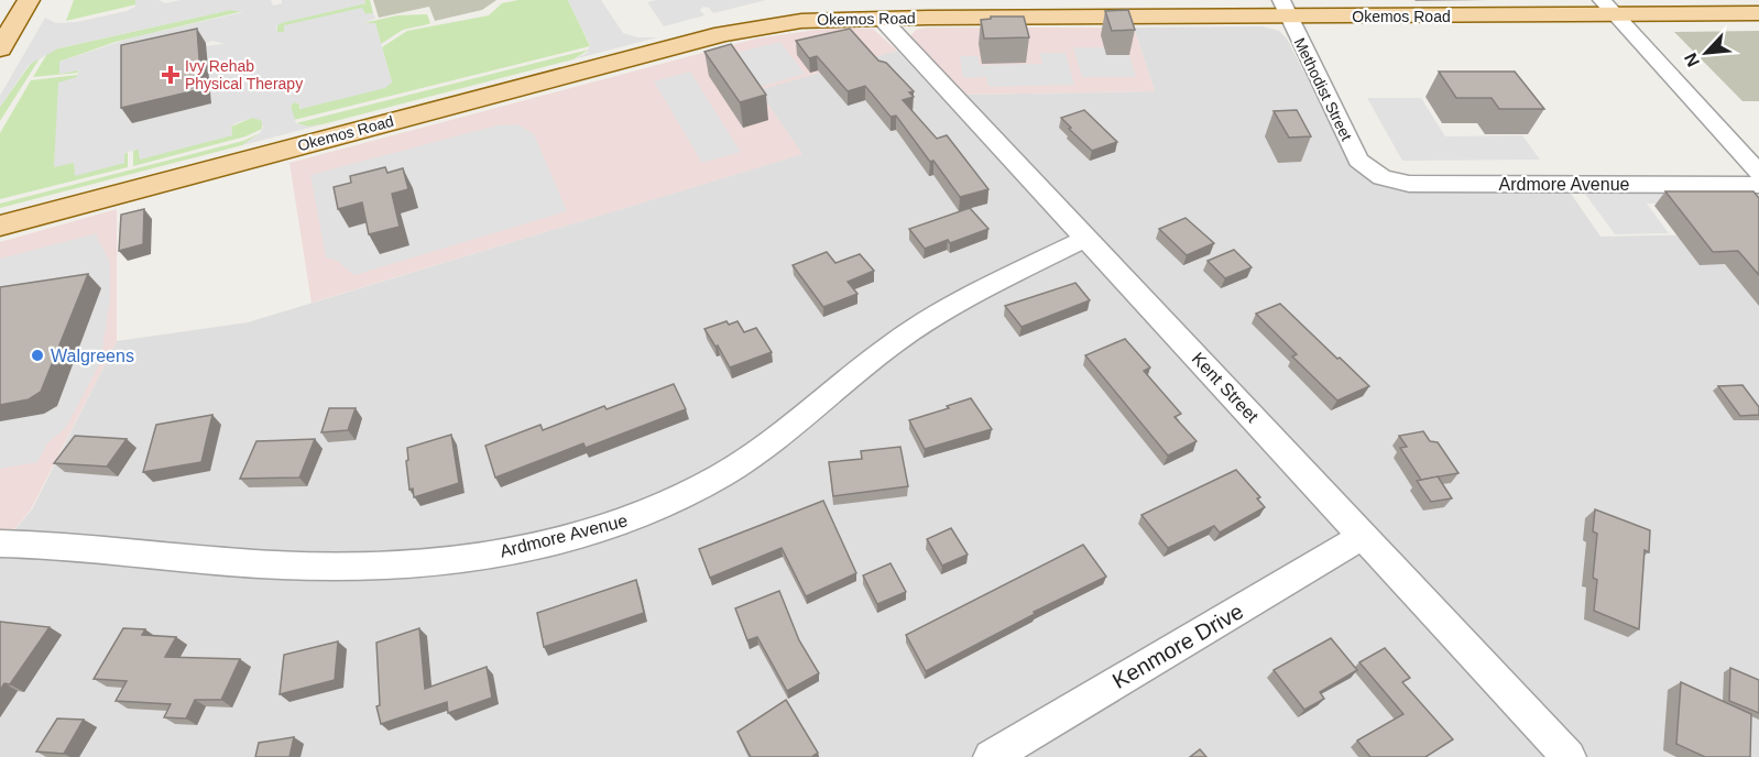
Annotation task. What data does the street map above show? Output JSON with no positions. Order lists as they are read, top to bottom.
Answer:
{
  "streets": {
    "main road": ["Okemos Road"],
    "street": [
      "Methodist Street",
      "Ardmore Avenue",
      "Kent Street",
      "Kenmore Drive"
    ]
  },
  "crossings": [
    ["Okemos Road", "Methodist Street"],
    ["Okemos Road", "Kent Street"],
    ["Methodist Street", "Ardmore Avenue"],
    ["Ardmore Avenue", "Kent Street"],
    ["Kent Street", "Kenmore Drive"]
  ],
  "places": {
    "health": ["Ivy Rehab Physical Therapy"],
    "other": ["Walgreens"]
  },
  "north": "bottom left"
}
